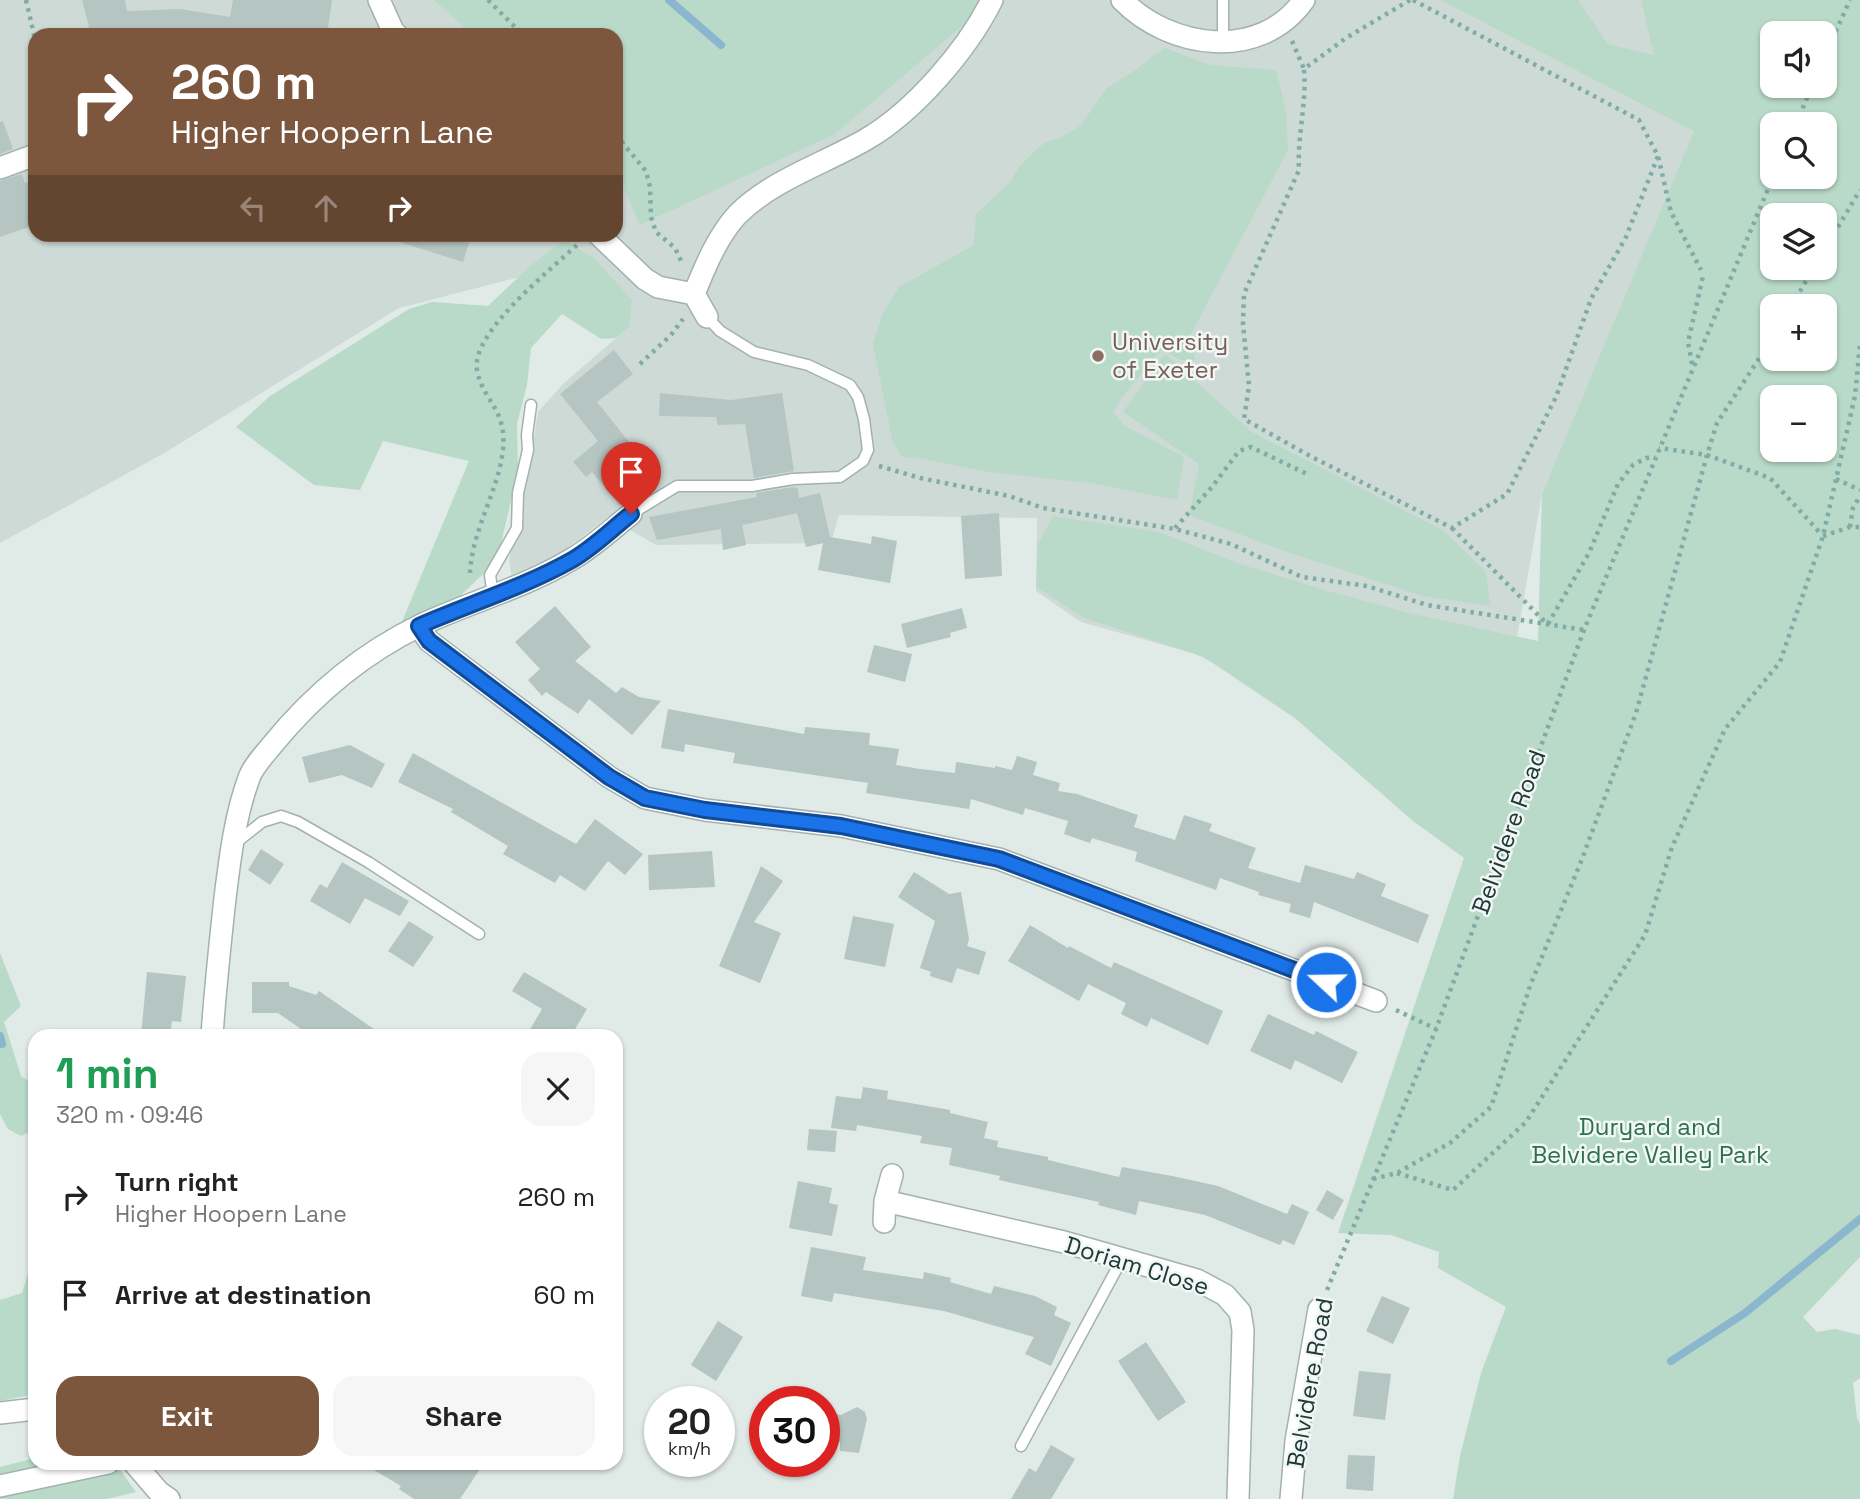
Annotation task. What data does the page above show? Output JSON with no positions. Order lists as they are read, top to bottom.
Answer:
{
  "streets": {
    "street": ["Belvidere Road", "Doriam Close"]
  },
  "parks": ["Duryard and Belvidere Valley Park"],
  "places": ["University of Exeter"],
  "page": {
    "map_buttons": ["+", "−"],
    "turn": ["260 m", "Higher Hoopern Lane"],
    "heading": ["1 min", "320 m · 09:46"],
    "list": [
      {
        "name": "Turn right",
        "note": "Higher Hoopern Lane",
        "value": "260 m"
      },
      {
        "name": "Arrive at destination",
        "value": "60 m"
      }
    ],
    "buttons": ["Exit", "Share"],
    "speed": "20 km/h",
    "limit": "30"
  }
}
